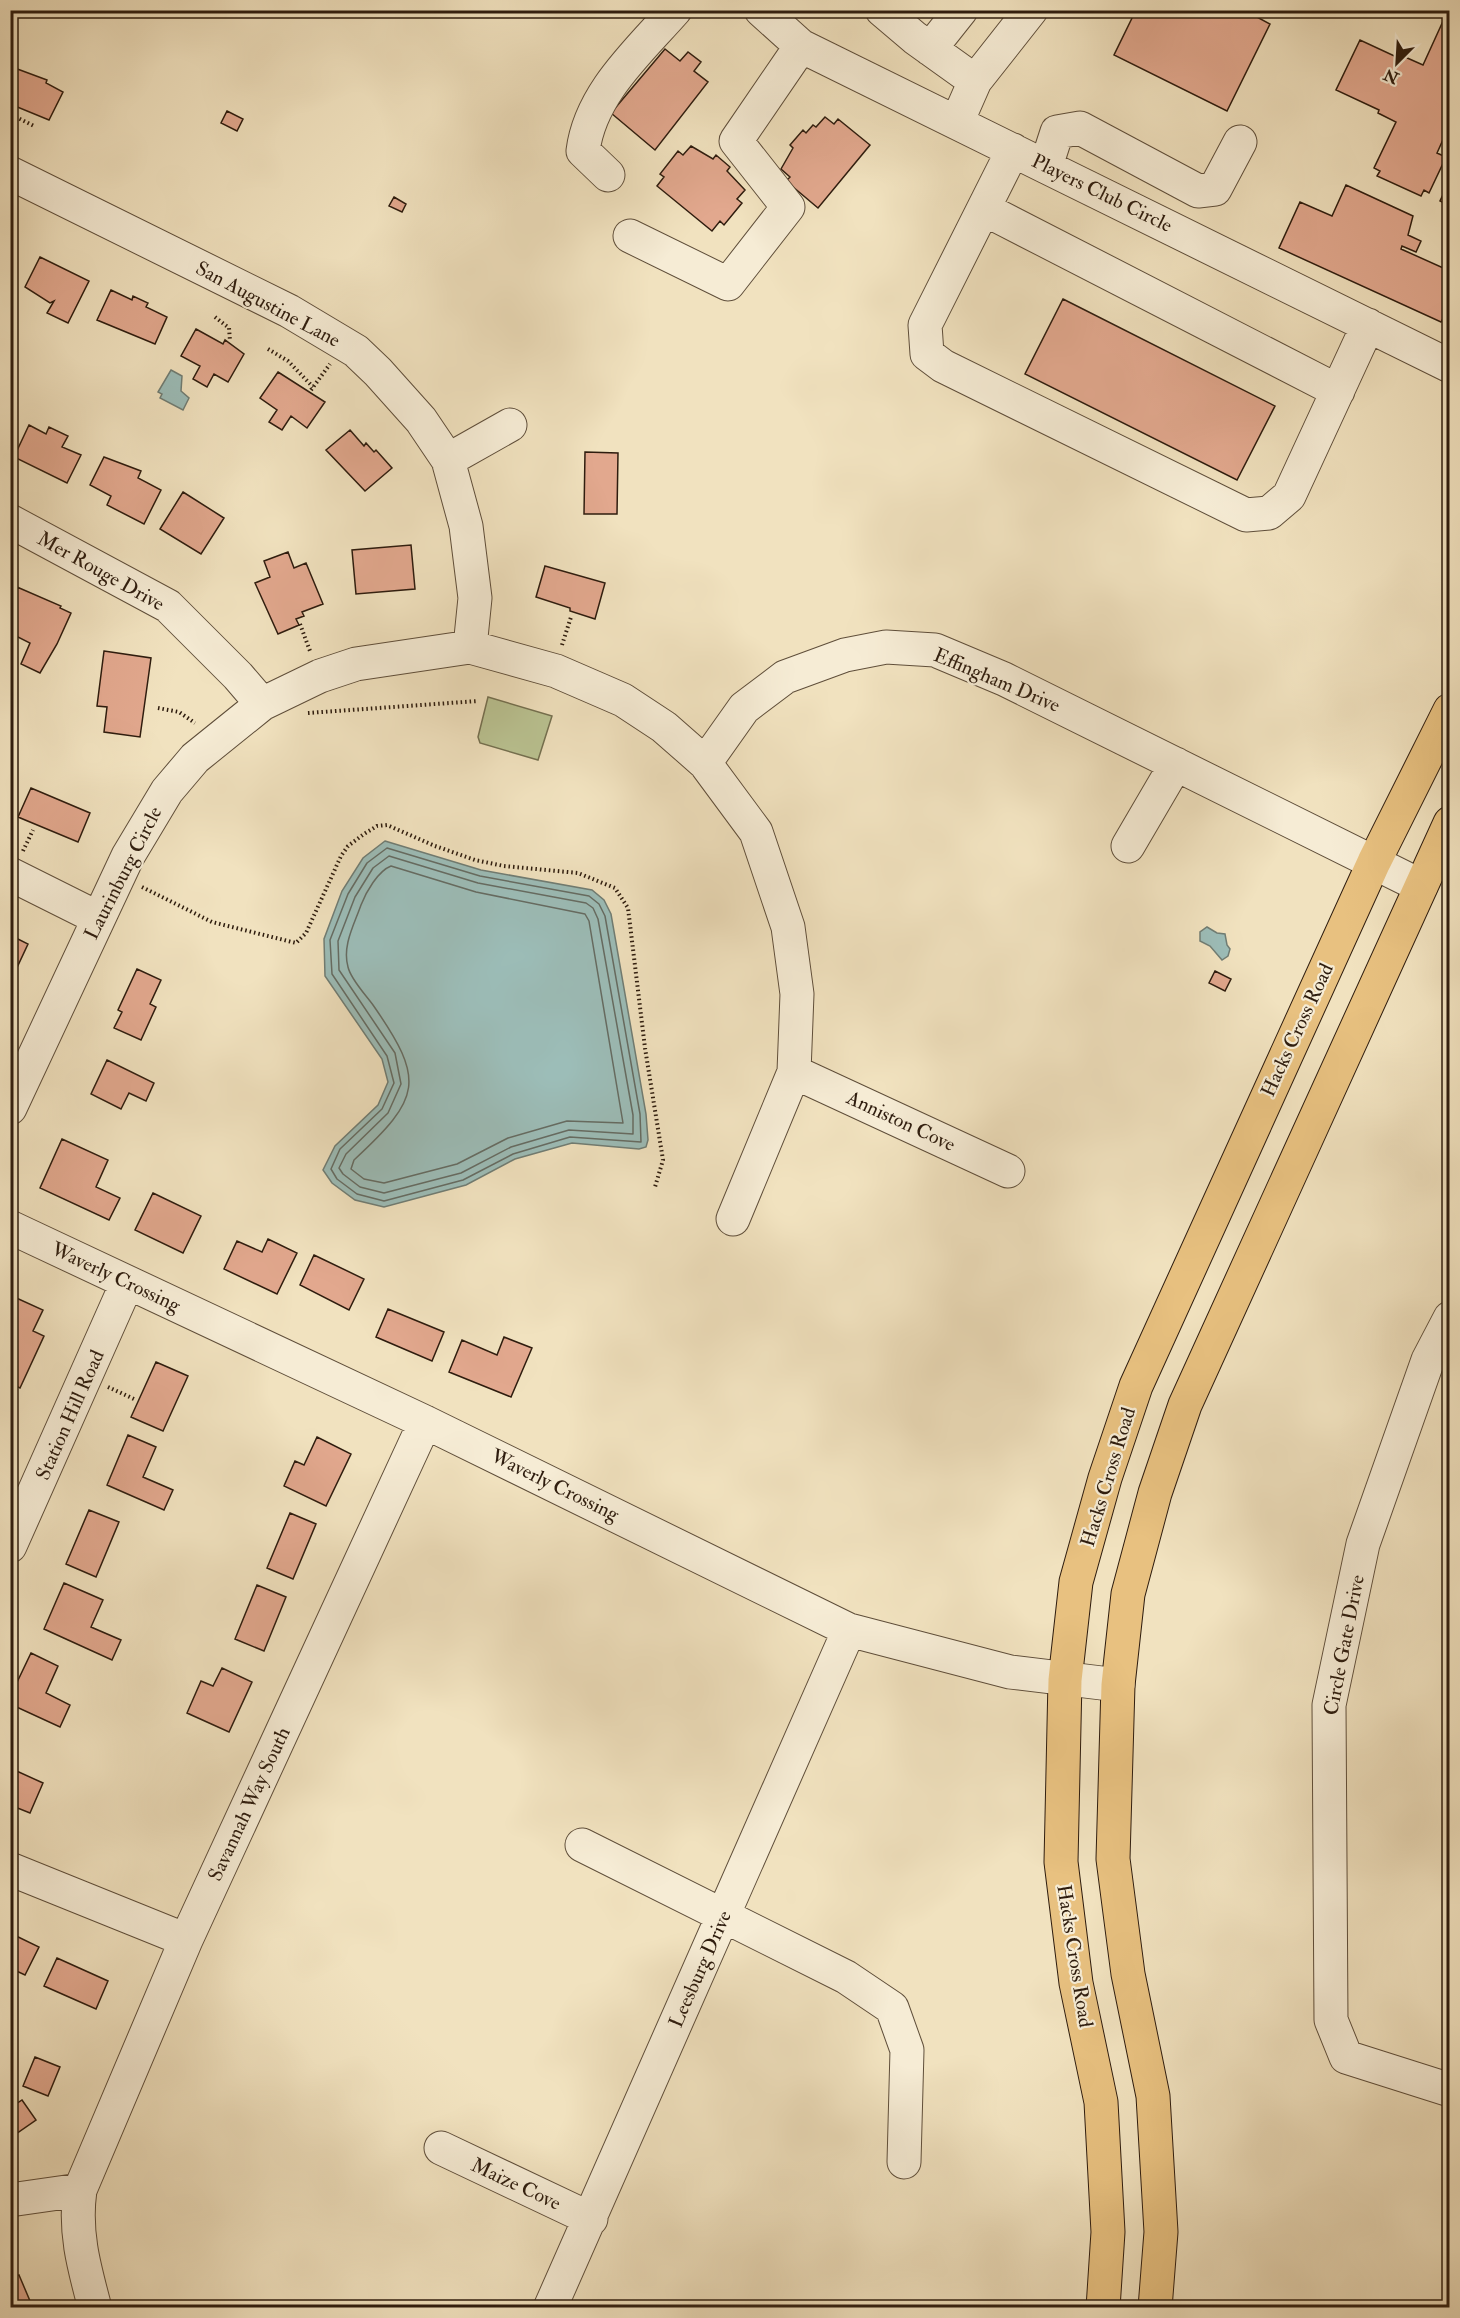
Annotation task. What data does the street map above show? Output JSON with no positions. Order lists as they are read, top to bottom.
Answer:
{
  "streets": {
    "main road": ["Hacks Cross Road"],
    "street": [
      "Players Club Circle",
      "San Augustine Lane",
      "Mer Rouge Drive",
      "Effingham Drive",
      "Laurinburg Circle",
      "Anniston Cove",
      "Waverly Crossing",
      "Station Hill Road",
      "Circle Gate Drive",
      "Savannah Way South",
      "Leesburg Drive",
      "Maize Cove"
    ]
  },
  "crossings": [
    ["San Augustine Lane", "Laurinburg Circle"],
    ["Mer Rouge Drive", "Laurinburg Circle"],
    ["Effingham Drive", "Laurinburg Circle"],
    ["Effingham Drive", "Hacks Cross Road"],
    ["Laurinburg Circle", "Anniston Cove"],
    ["Hacks Cross Road", "Waverly Crossing"],
    ["Waverly Crossing", "Station Hill Road"],
    ["Waverly Crossing", "Savannah Way South"],
    ["Waverly Crossing", "Leesburg Drive"],
    ["Leesburg Drive", "Maize Cove"]
  ],
  "north": "bottom left"
}
